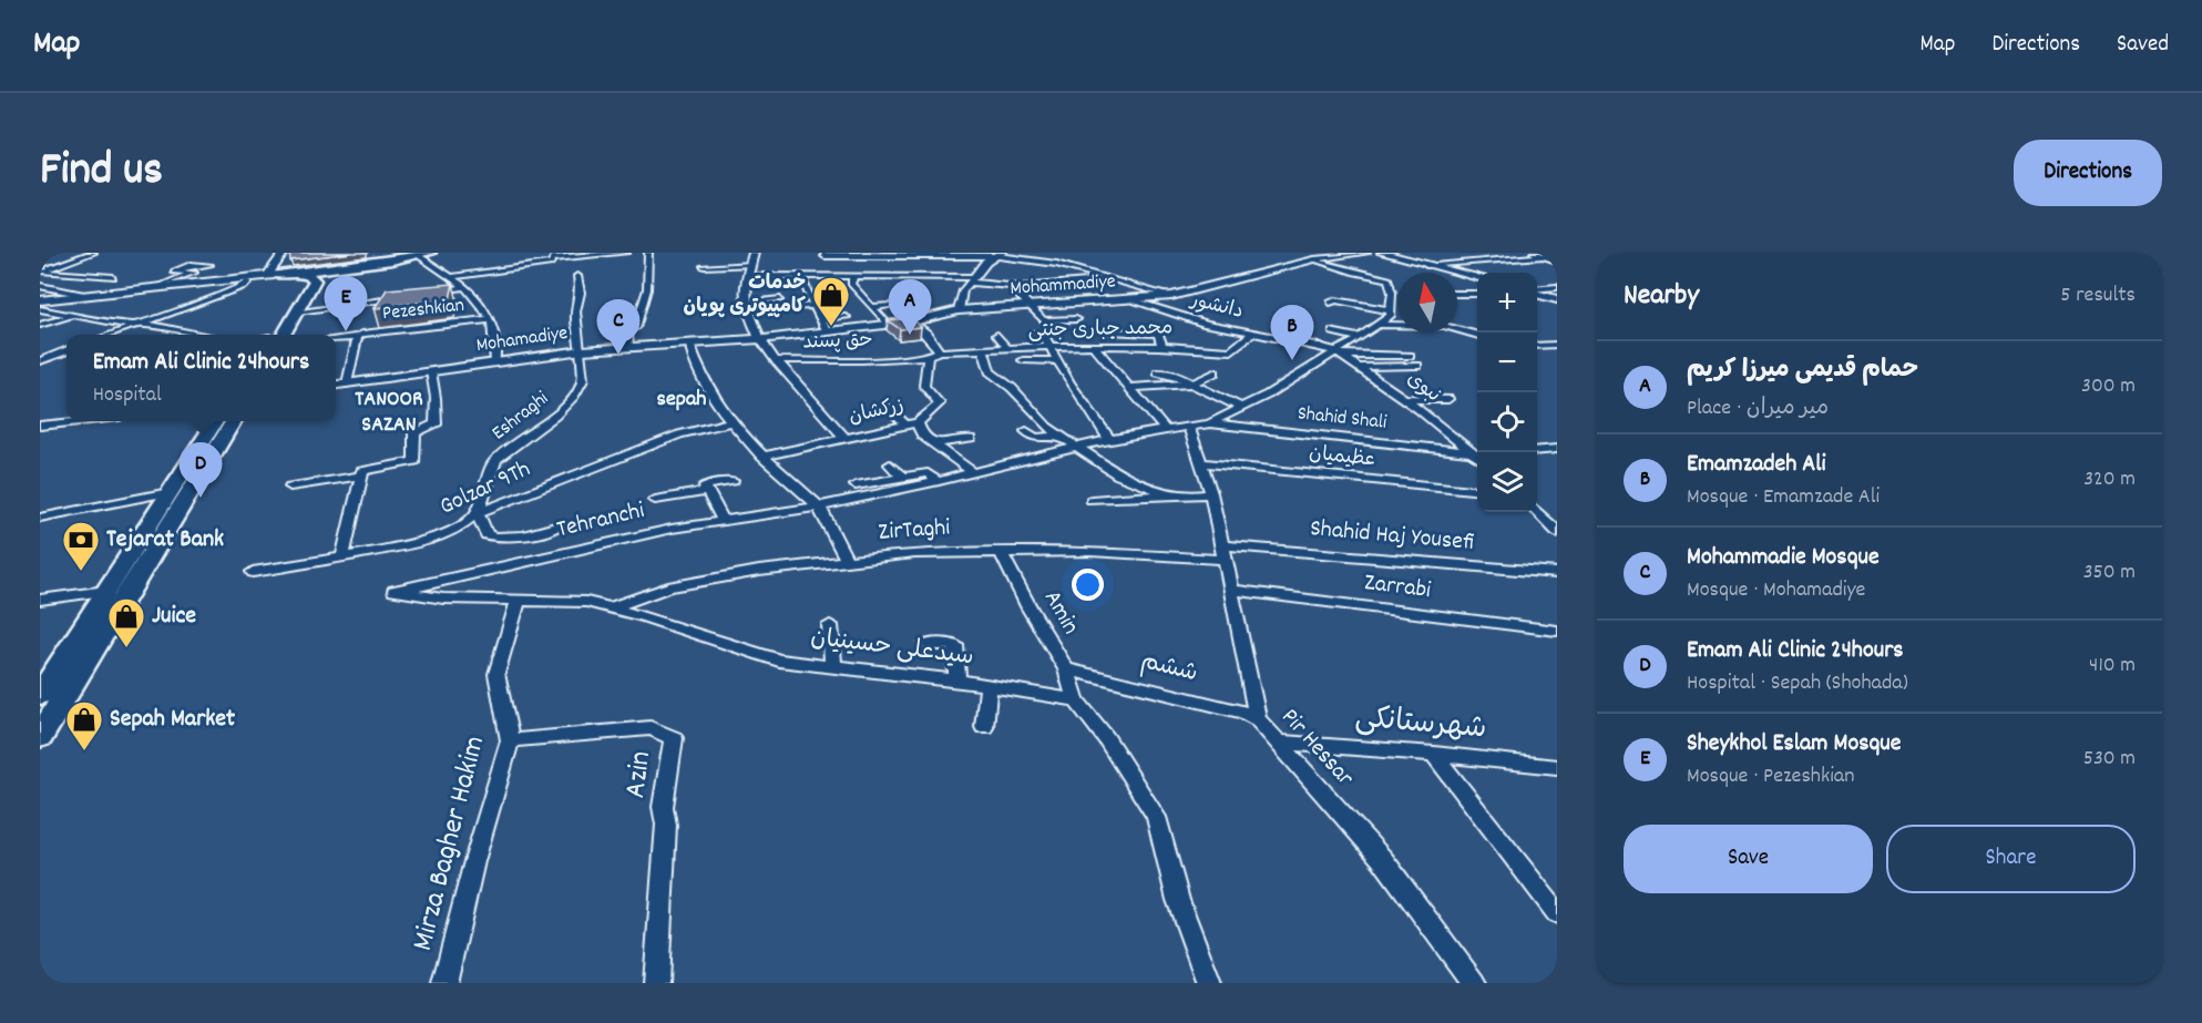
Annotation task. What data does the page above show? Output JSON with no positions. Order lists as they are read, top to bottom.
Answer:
{
  "streets": {
    "street": [
      "Mohammadiye",
      "دانشور",
      "Pezeshkian",
      "محمد جباری جنتی",
      "Mohamadiye",
      "حق پسند",
      "نبوی",
      "زرکشان",
      "Eshraghi",
      "Shahid Shali",
      "عظیمیان",
      "Golzar 9Th",
      "Tehranchi",
      "ZirTaghi",
      "Shahid Haj Yousefi",
      "Zarrabi",
      "Amin",
      "سیدعلی حسینیان",
      "ششم",
      "شهرستانکی",
      "Pir Hessar",
      "Azin",
      "Mirza Bagher Hakim"
    ]
  },
  "crossings": [
    ["Mohammadiye", "دانشور"],
    ["Mohammadiye", "Mohamadiye"],
    ["دانشور", "محمد جباری جنتی"],
    ["دانشور", "نبوی"],
    ["محمد جباری جنتی", "حق پسند"],
    ["Mohamadiye", "Eshraghi"],
    ["حق پسند", "زرکشان"],
    ["نبوی", "Shahid Shali"],
    ["Eshraghi", "Golzar 9Th"],
    ["Shahid Shali", "Tehranchi"],
    ["عظیمیان", "Pir Hessar"],
    ["Tehranchi", "سیدعلی حسینیان"],
    ["Tehranchi", "Pir Hessar"],
    ["ZirTaghi", "Shahid Haj Yousefi"],
    ["ZirTaghi", "Amin"],
    ["ZirTaghi", "سیدعلی حسینیان"],
    ["ZirTaghi", "Pir Hessar"],
    ["Shahid Haj Yousefi", "Pir Hessar"],
    ["Zarrabi", "Pir Hessar"],
    ["Amin", "سیدعلی حسینیان"],
    ["Amin", "ششم"],
    ["سیدعلی حسینیان", "Mirza Bagher Hakim"],
    ["ششم", "Pir Hessar"],
    ["شهرستانکی", "Pir Hessar"],
    ["Azin", "Mirza Bagher Hakim"]
  ],
  "districts": ["TANOOR SAZAN", "sepah"],
  "places": {
    "shop": ["خدمات کامپیوتری پویان", "Juice", "Sepah Market"],
    "bank": ["Tejarat Bank"]
  },
  "north": "top",
  "page": {
    "header": "Map",
    "nav": ["Map", "Directions", "Saved"],
    "title": "Find us",
    "buttons": [
      "Directions",
      ["Save", "Share"]
    ],
    "heading": ["Nearby", "5 results"],
    "map_buttons": ["+", "−"],
    "pins": [
      "E",
      "A",
      "C",
      "B",
      "D"
    ],
    "popup": ["Emam Ali Clinic 24hours", "Hospital"],
    "list": [
      {
        "mark": "A",
        "name": "حمام قدیمی میرزا کریم",
        "note": "Place · میر میران",
        "value": "300 m"
      },
      {
        "mark": "B",
        "name": "Emamzadeh Ali",
        "note": "Mosque · Emamzade Ali",
        "value": "320 m"
      },
      {
        "mark": "C",
        "name": "Mohammadie Mosque",
        "note": "Mosque · Mohamadiye",
        "value": "350 m"
      },
      {
        "mark": "D",
        "name": "Emam Ali Clinic 24hours",
        "note": "Hospital · Sepah (Shohada)",
        "value": "410 m"
      },
      {
        "mark": "E",
        "name": "Sheykhol Eslam Mosque",
        "note": "Mosque · Pezeshkian",
        "value": "530 m"
      }
    ]
  }
}
